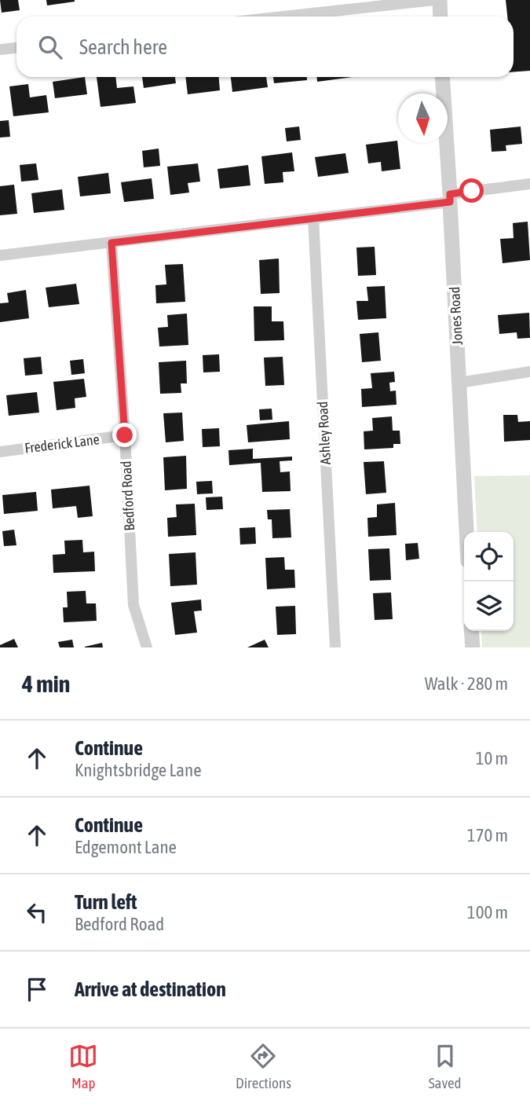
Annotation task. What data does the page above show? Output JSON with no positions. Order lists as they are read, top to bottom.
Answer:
{
  "streets": {
    "street": [
      "Jones Road",
      "Ashley Road",
      "Frederick Lane",
      "Bedford Road"
    ]
  },
  "crossings": [
    ["Frederick Lane", "Bedford Road"]
  ],
  "north": "bottom",
  "page": {
    "search": "Search here",
    "heading": ["4 min", "Walk · 280 m"],
    "list": [
      ["Continue", "Knightsbridge Lane", "10 m"],
      ["Continue", "Edgemont Lane", "170 m"],
      ["Turn left", "Bedford Road", "100 m"],
      "Arrive at destination"
    ],
    "nav": ["Map", "Directions", "Saved"]
  }
}
